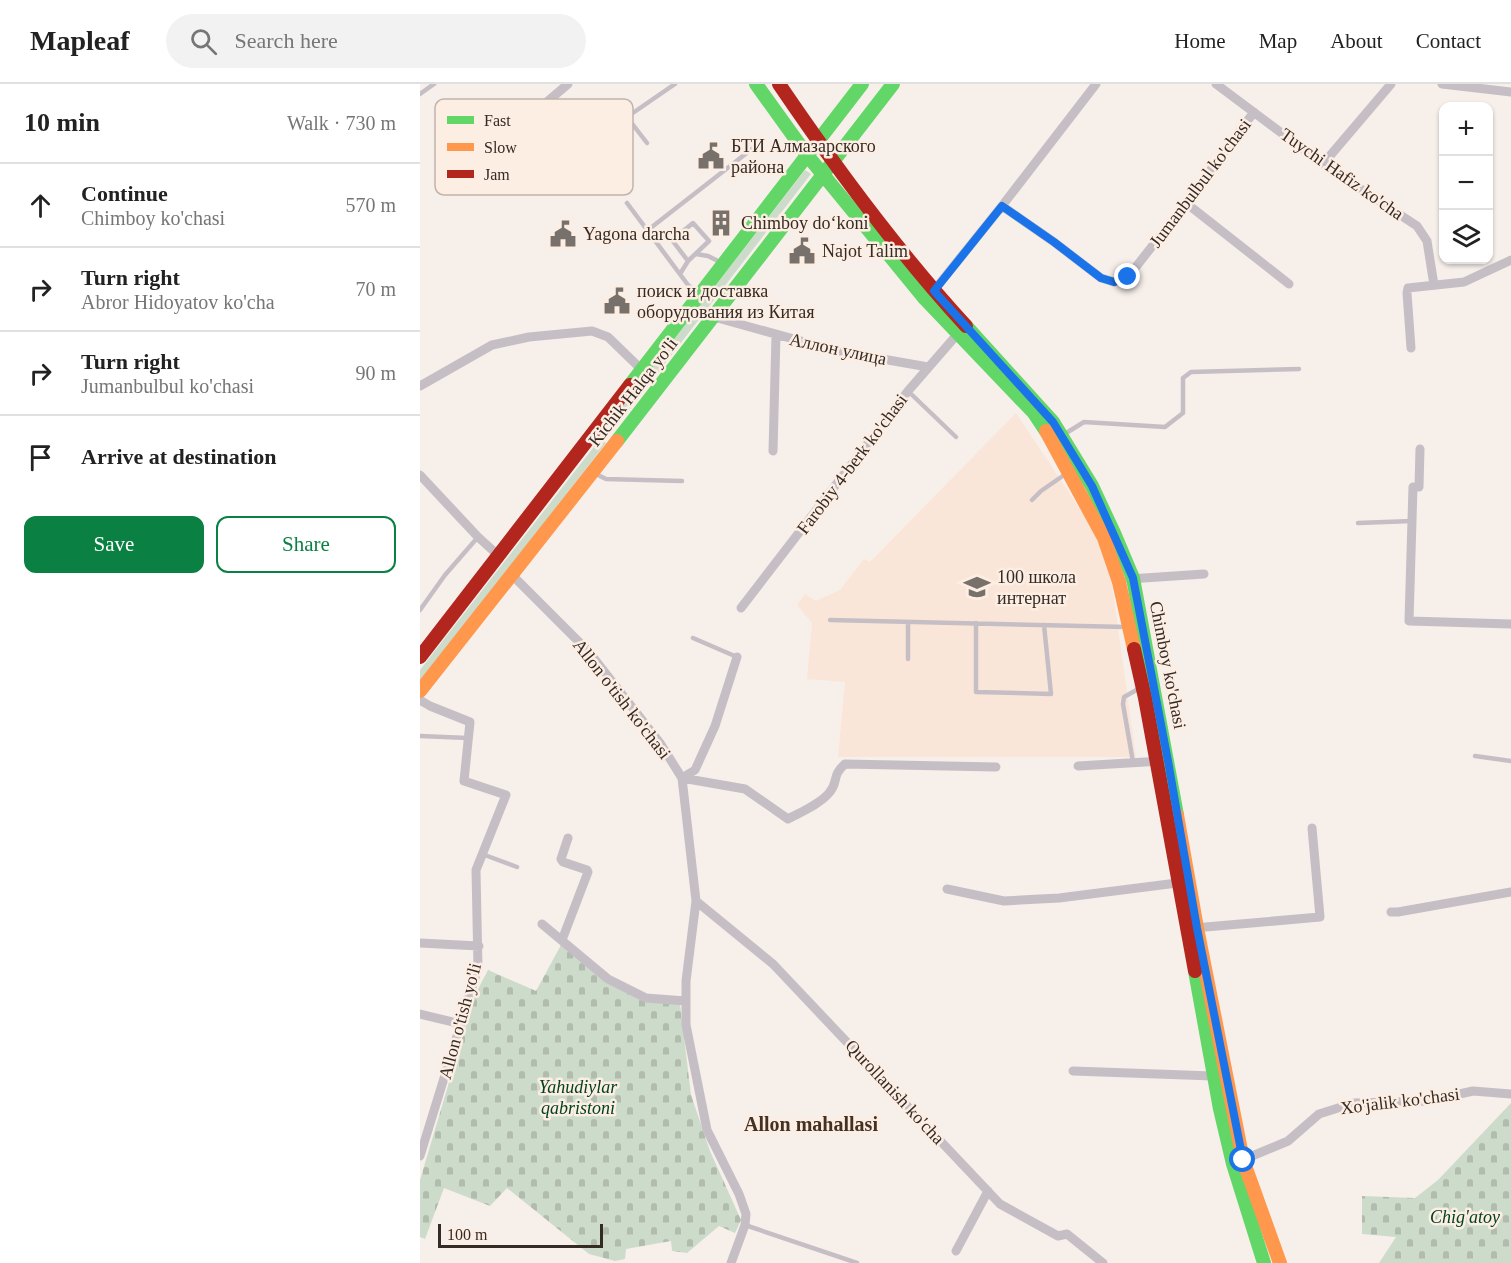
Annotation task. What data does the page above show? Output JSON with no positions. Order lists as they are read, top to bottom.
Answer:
{
  "streets": {
    "main road": ["Kichik Halqa yo'li", "Chimboy ko'chasi"],
    "street": [
      "Tuychi Hafiz ko'cha",
      "Jumanbulbul ko'chasi",
      "Аллон улица",
      "Farobiy 4-berk ko'chasi",
      "Allon o'tish ko'chasi",
      "Allon o'tish yo'li",
      "Qurollanish ko'cha",
      "Xo'jalik ko'chasi"
    ]
  },
  "crossings": [
    ["Tuychi Hafiz ko'cha", "Jumanbulbul ko'chasi"],
    ["Аллон улица", "Kichik Halqa yo'li"],
    ["Аллон улица", "Farobiy 4-berk ko'chasi"],
    ["Kichik Halqa yo'li", "Chimboy ko'chasi"],
    ["Kichik Halqa yo'li", "Allon o'tish ko'chasi"],
    ["Farobiy 4-berk ko'chasi", "Chimboy ko'chasi"],
    ["Chimboy ko'chasi", "Xo'jalik ko'chasi"],
    ["Allon o'tish ko'chasi", "Qurollanish ko'cha"]
  ],
  "districts": ["Allon mahallasi"],
  "parks": ["Yahudiylar qabristoni", "Chig'atoy"],
  "places": {
    "public building": [
      "БТИ Алмазарского района",
      "Yagona darcha",
      "Najot Talim",
      "поиск и доставка оборудования из Китая"
    ],
    "building": ["Chimboy doʻkoni"],
    "school or university": ["100 школа интернат"]
  },
  "legend": ["Fast", "Slow", "Jam"],
  "scale_bar": "100 m",
  "page": {
    "header": "Mapleaf",
    "search": "Search here",
    "nav": [
      "Home",
      "Map",
      "About",
      "Contact"
    ],
    "heading": ["10 min", "Walk · 730 m"],
    "map_buttons": ["+", "−"],
    "list": [
      ["Continue", "Chimboy ko'chasi", "570 m"],
      ["Turn right", "Abror Hidoyatov ko'cha", "70 m"],
      ["Turn right", "Jumanbulbul ko'chasi", "90 m"],
      "Arrive at destination"
    ],
    "buttons": ["Save", "Share"],
    "scale": "100 m"
  }
}
